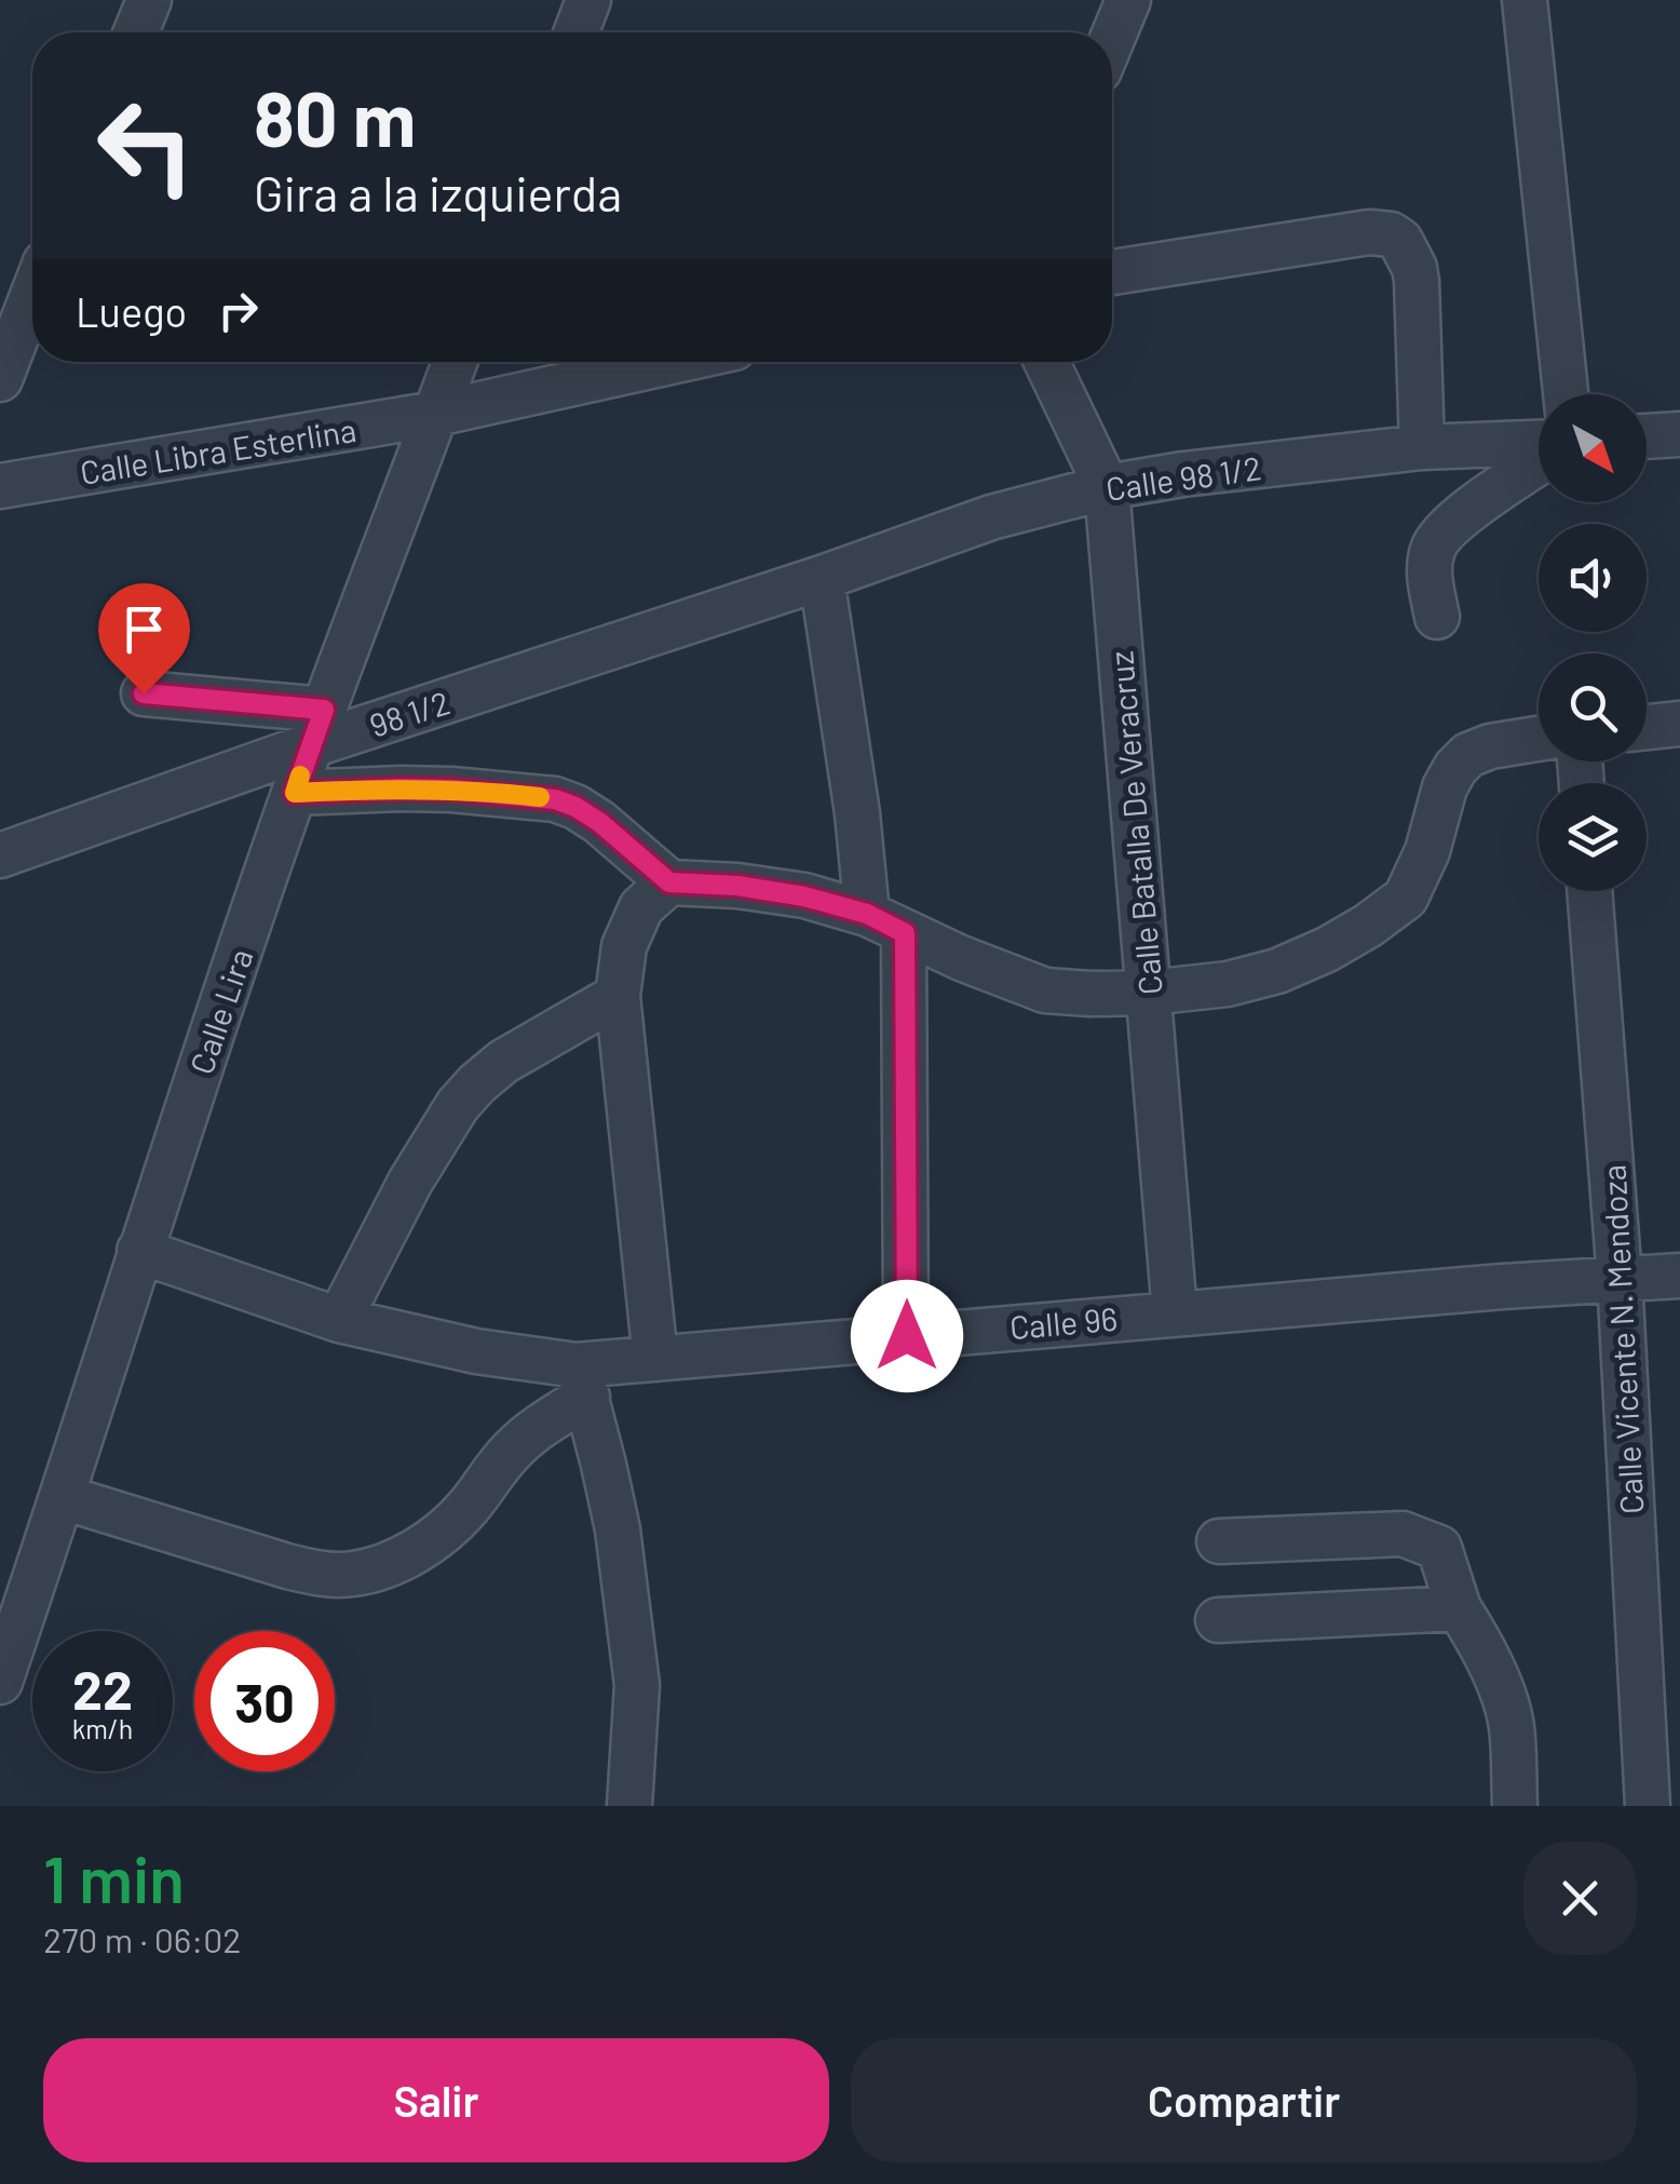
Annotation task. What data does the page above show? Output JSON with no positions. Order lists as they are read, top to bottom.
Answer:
{
  "streets": {
    "street": [
      "Calle Libra Esterlina",
      "Calle 98 1/2",
      "98 1/2",
      "Calle Batalla De Veracruz",
      "Calle Lira",
      "Calle 96",
      "Calle Vicente N. Mendoza"
    ]
  },
  "crossings": [
    ["Calle Libra Esterlina", "Calle Lira"],
    ["Calle 98 1/2", "98 1/2"],
    ["Calle 98 1/2", "Calle Batalla De Veracruz"],
    ["98 1/2", "Calle Lira"],
    ["Calle Batalla De Veracruz", "Calle 96"],
    ["Calle Lira", "Calle 96"],
    ["Calle 96", "Calle Vicente N. Mendoza"]
  ],
  "north": "bottom right",
  "page": {
    "turn": ["80 m", "Gira a la izquierda"],
    "then": "Luego",
    "speed": "22 km/h",
    "limit": "30",
    "heading": ["1 min", "270 m · 06:02"],
    "buttons": ["Salir", "Compartir"]
  }
}
